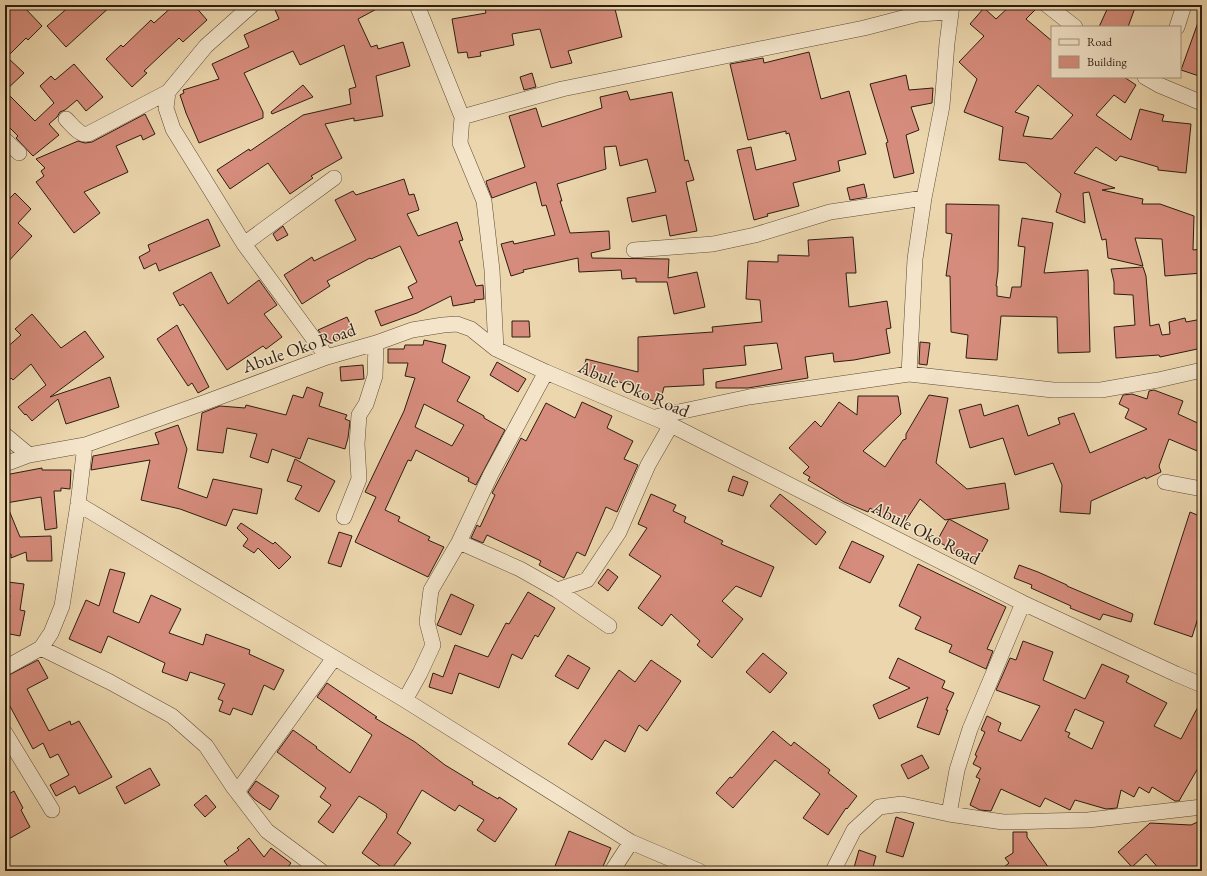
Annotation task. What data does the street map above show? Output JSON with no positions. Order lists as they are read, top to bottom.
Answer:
{
  "streets": {
    "street": ["Abule Oko Road"]
  },
  "legend": ["Road", "Building"]
}
